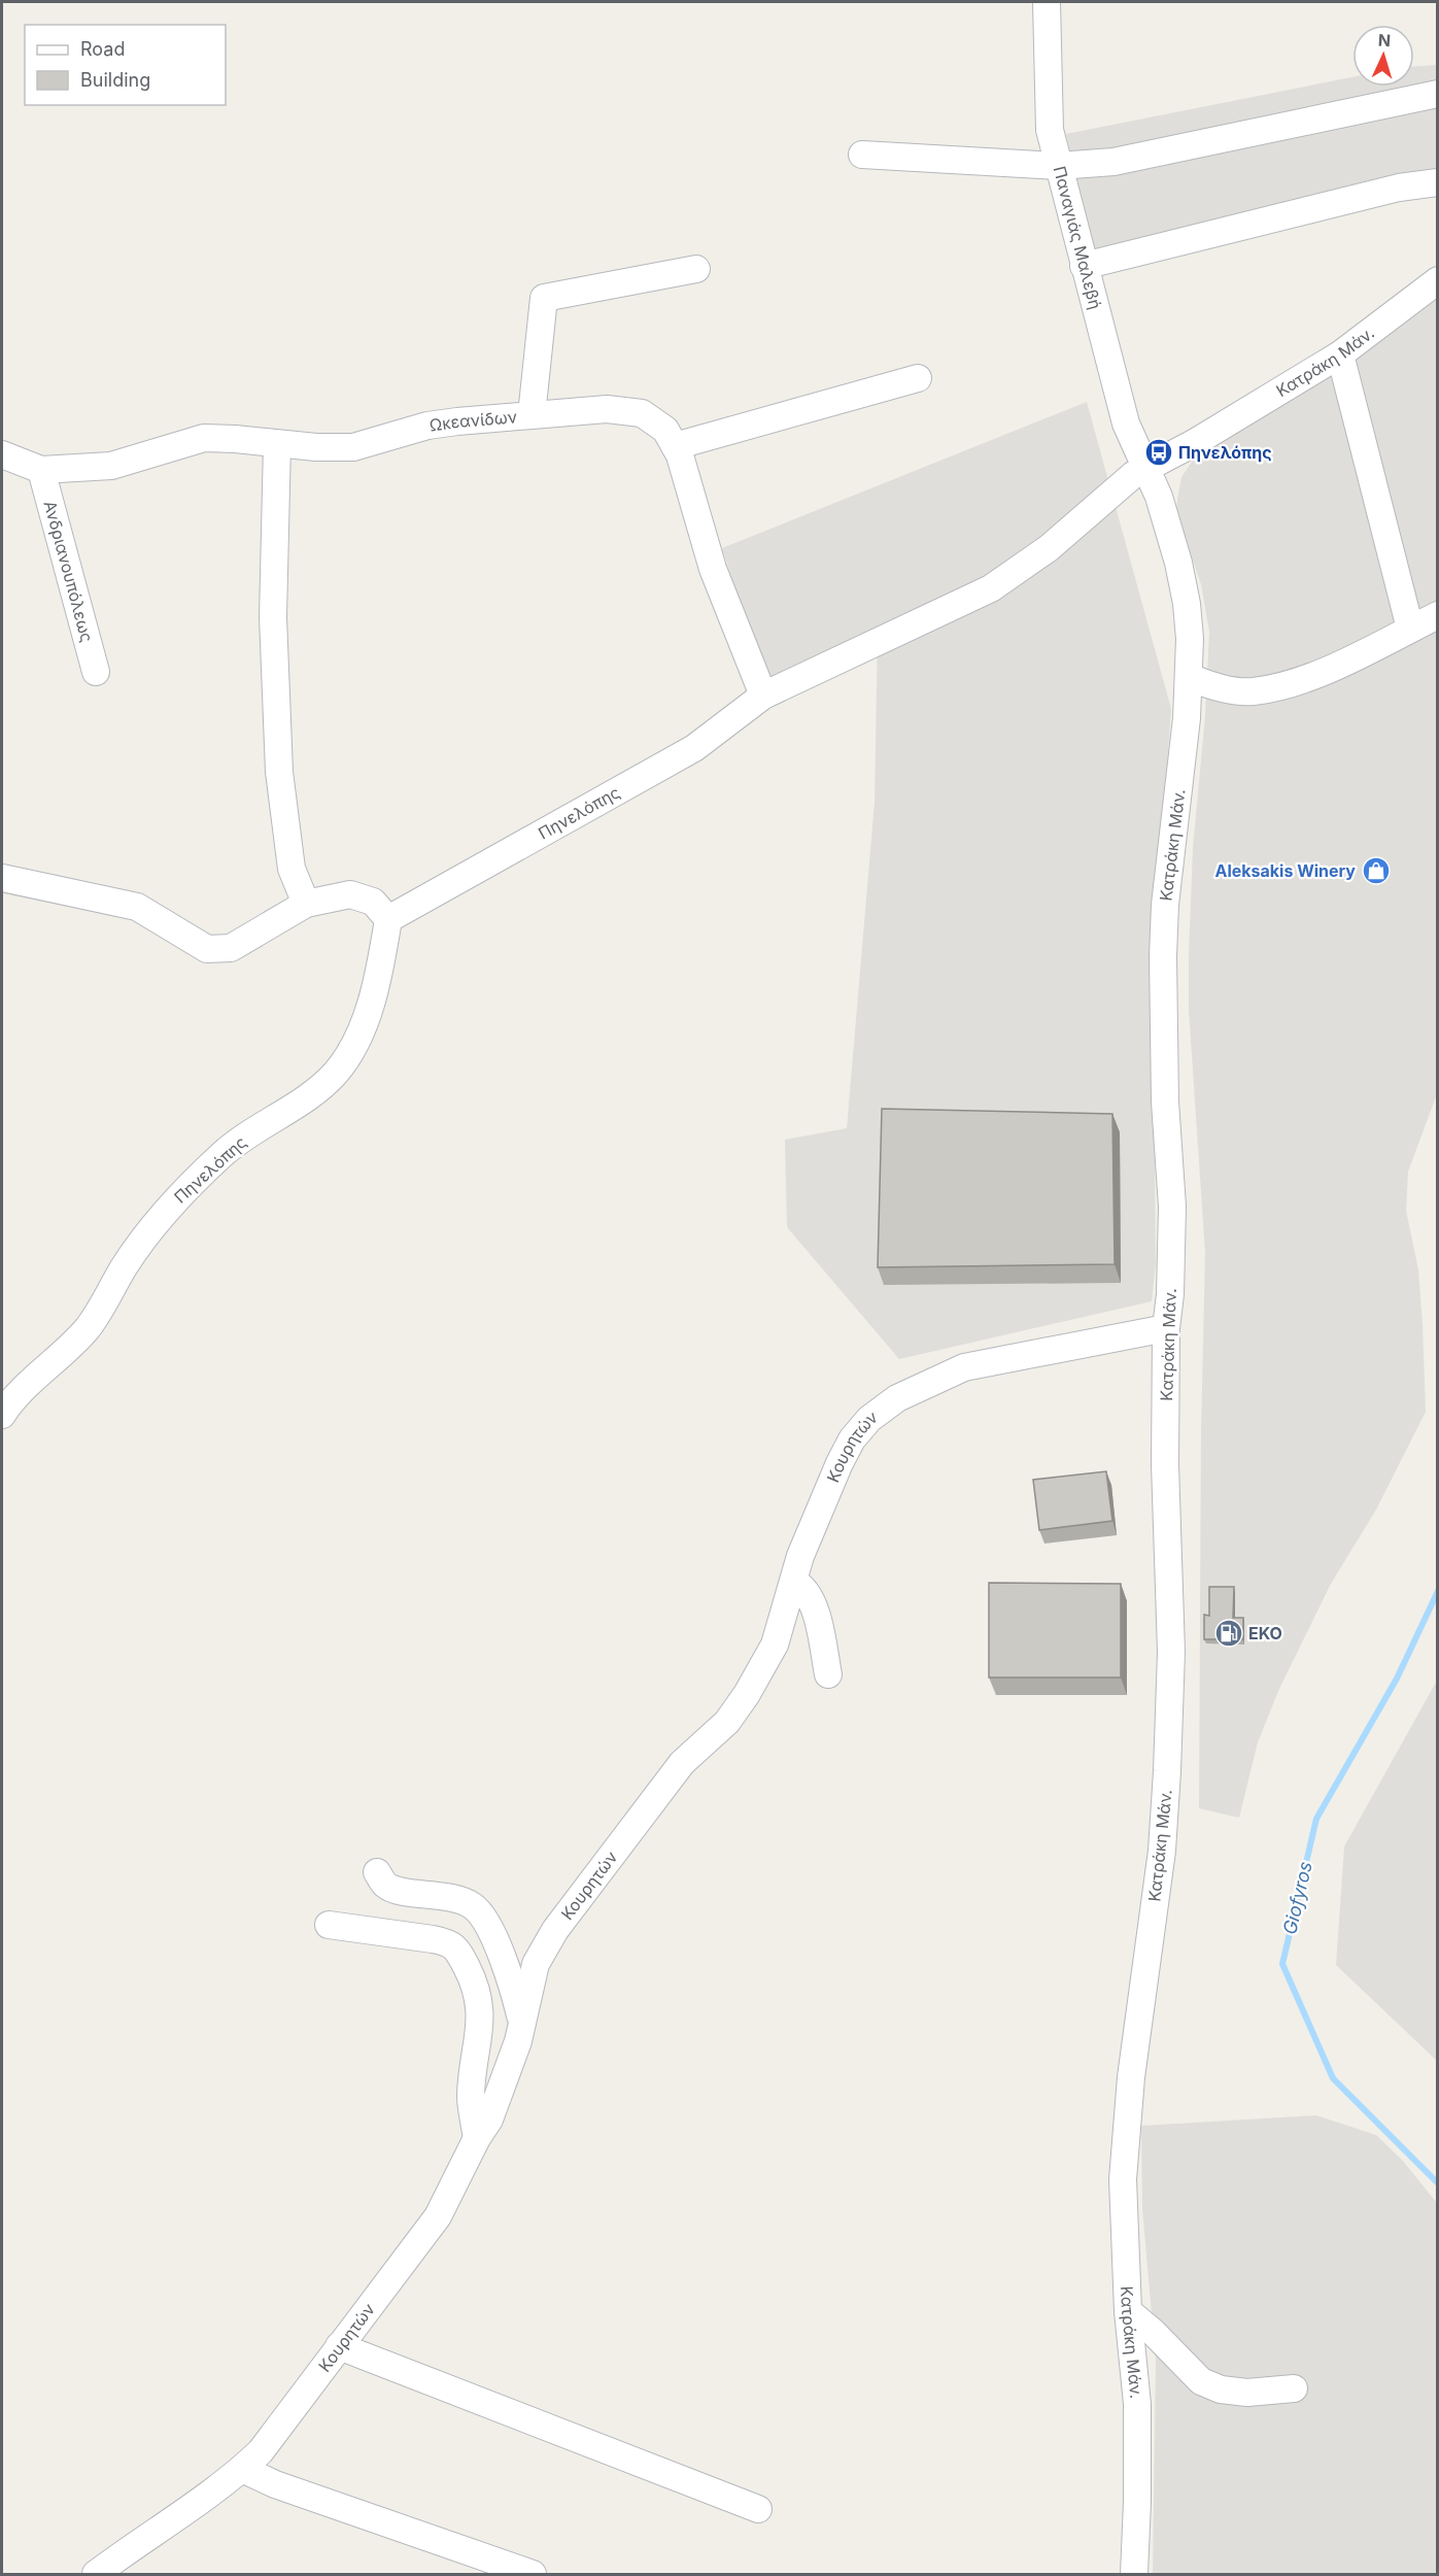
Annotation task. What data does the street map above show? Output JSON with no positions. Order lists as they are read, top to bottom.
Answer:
{
  "streets": {
    "street": [
      "Παναγιάς Μαλεβή",
      "Κατράκη Μάν.",
      "Ωκεανίδων",
      "Ανδριανουπόλεως",
      "Πηνελόπης",
      "Κουρητών"
    ]
  },
  "crossings": [
    ["Παναγιάς Μαλεβή", "Κατράκη Μάν."],
    ["Παναγιάς Μαλεβή", "Πηνελόπης"],
    ["Κατράκη Μάν.", "Πηνελόπης"],
    ["Κατράκη Μάν.", "Κουρητών"],
    ["Ωκεανίδων", "Ανδριανουπόλεως"],
    ["Ωκεανίδων", "Πηνελόπης"]
  ],
  "water": ["Giofyros"],
  "places": {
    "bus stop": ["Πηνελόπης"],
    "shop": ["Aleksakis Winery"],
    "fuel station": ["EKO"]
  },
  "legend": ["Road", "Building"],
  "north": "top"
}
